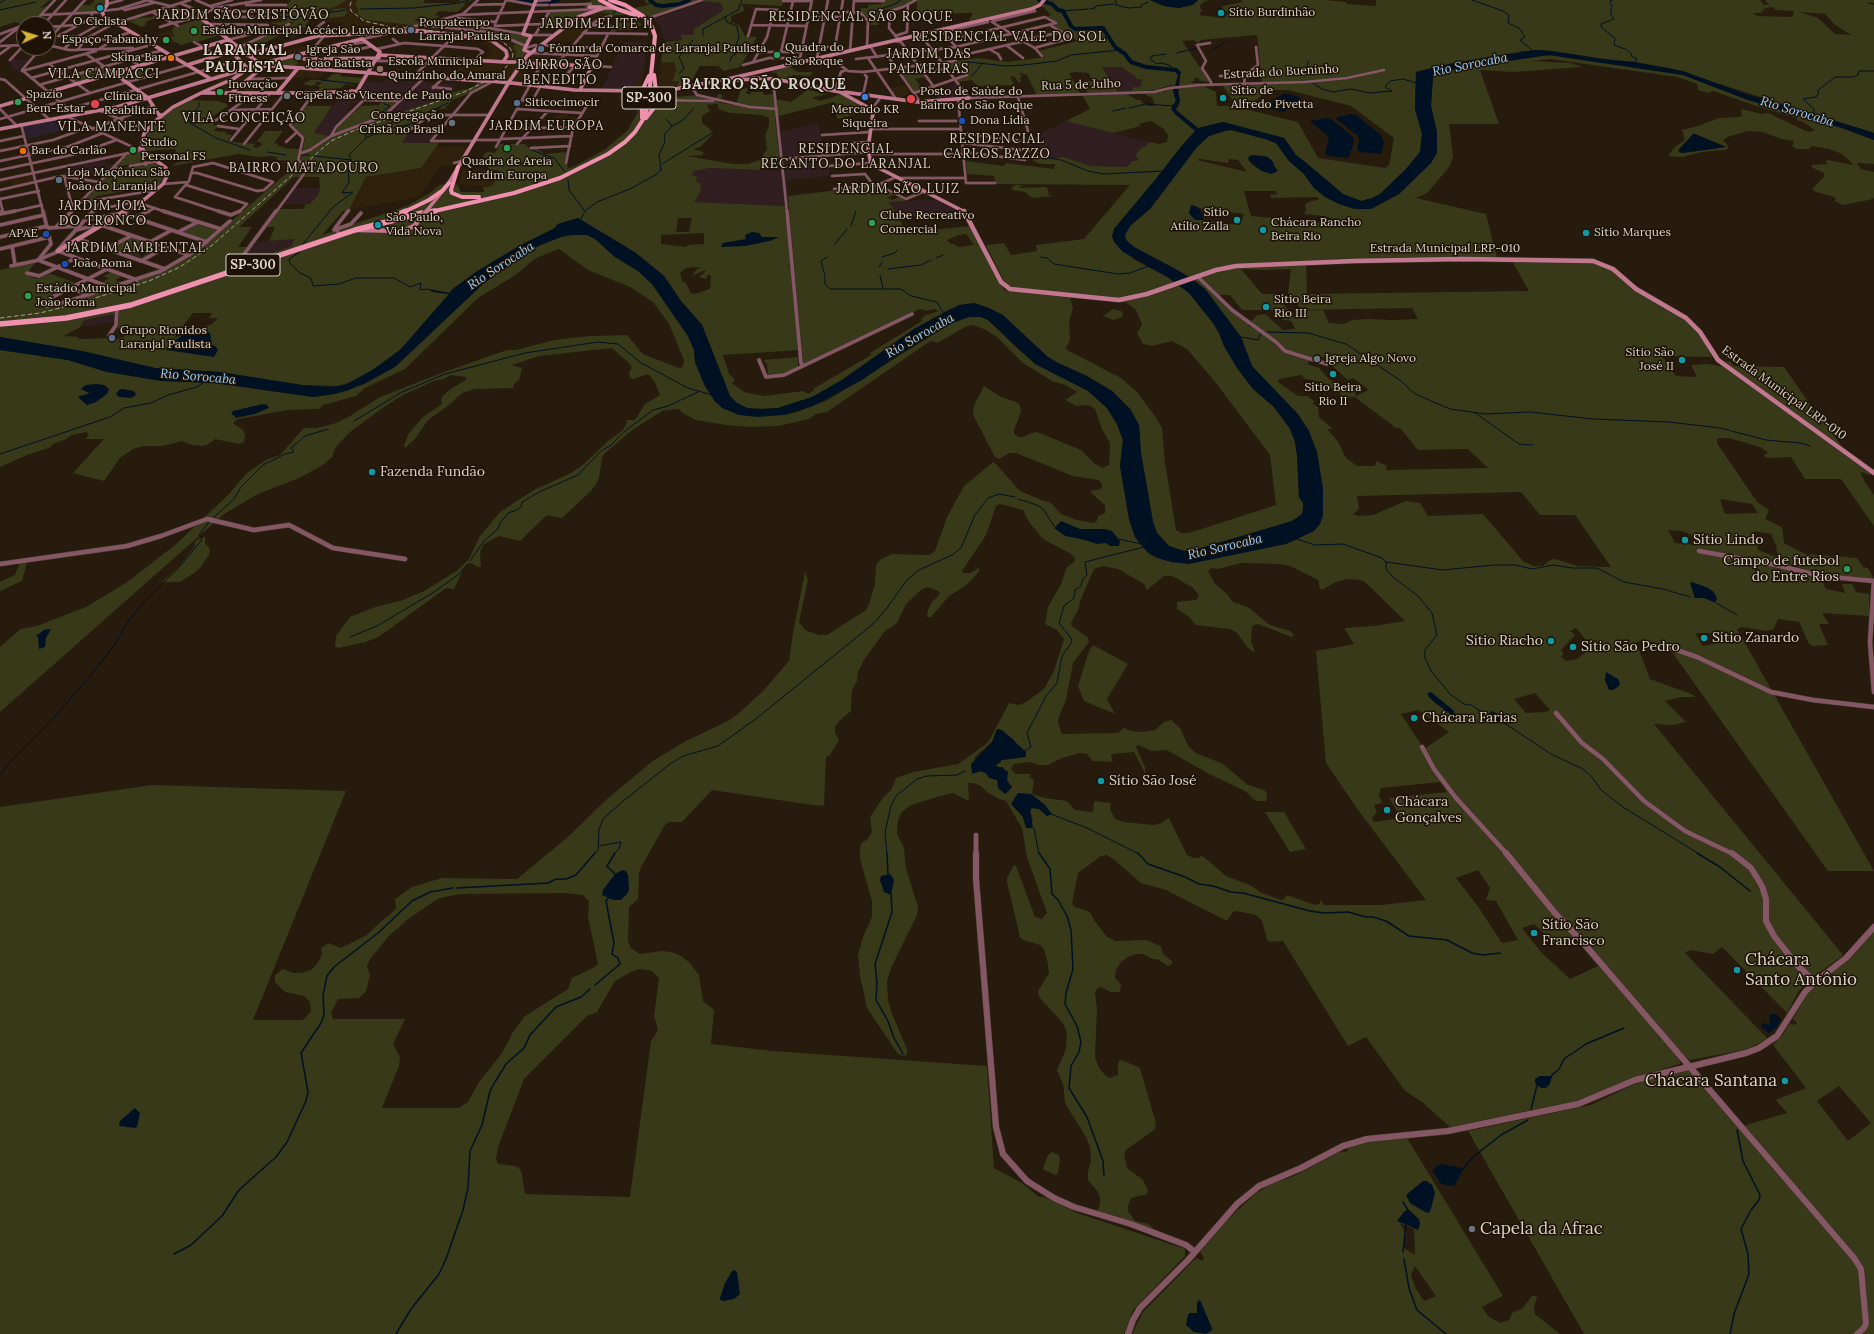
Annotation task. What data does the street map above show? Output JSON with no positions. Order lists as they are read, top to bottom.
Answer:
{
  "streets": {
    "main road": ["SP-300"],
    "street": ["Estrada do Bueninho", "Rua 5 de Julho", "Estrada Municipal LRP-010"]
  },
  "crossings": [
    ["Estrada do Bueninho", "Rua 5 de Julho"]
  ],
  "districts": [
    "JARDIM SÃO CRISTÓVÃO",
    "RESIDENCIAL SÃO ROQUE",
    "JARDIM ELITE II",
    "RESIDENCIAL VALE DO SOL",
    "LARANJAL PAULISTA",
    "JARDIM DAS PALMEIRAS",
    "BAIRRO SÃO BENEDITO",
    "VILA CAMPACCI",
    "BAIRRO SÃO ROQUE",
    "VILA CONCEIÇÃO",
    "JARDIM EUROPA",
    "VILA MANENTE",
    "RESIDENCIAL CARLOS BAZZO",
    "RESIDENCIAL RECANTO DO LARANJAL",
    "BAIRRO MATADOURO",
    "JARDIM SÃO LUIZ",
    "JARDIM JOIA DO TRONCO",
    "JARDIM AMBIENTAL"
  ],
  "water": ["Rio Sorocaba"],
  "places": [
    "O Ciclista",
    "Sítio Burdinhão",
    "Poupatempo Laranjal Paulista",
    "Estádio Municipal Accácio Luvisotto",
    "Espaço Tabanahy",
    "Fórum da Comarca de Laranjal Paulista",
    "Quadra do São Roque",
    "Igreja São João Batista",
    "Skina Bar",
    "Escola Municipal Quinzinho do Amaral",
    "Inovação Fitness",
    "Capela São Vicente de Paulo",
    "Mercado KR Siqueira",
    "Sítio de Alfredo Pivetta",
    "Posto de Saúde do Bairro do São Roque",
    "Spazio Bem-Estar",
    "Siticocimocir",
    "Clínica Reabilitar",
    "Dona Lídia",
    "Congregação Cristã no Brasil",
    "Quadra de Areia Jardim Europa",
    "Studio Personal FS",
    "Bar do Carlão",
    "Loja Maçônica São João do Laranjal",
    "Sítio Atílio Zalla",
    "Clube Recreativo Comercial",
    "São Paulo, Vida Nova",
    "Chácara Rancho Beira Rio",
    "Sítio Marques",
    "APAE",
    "João Roma",
    "Estádio Municipal João Roma",
    "Sítio Beira Rio III",
    "Grupo Rionidos Laranjal Paulista",
    "Igreja Algo Novo",
    "Sítio São José II",
    "Sítio Beira Rio II",
    "Fazenda Fundão",
    "Sítio Lindo",
    "Campo de futebol do Entre Rios",
    "Sítio Zanardo",
    "Sítio Riacho",
    "Sítio São Pedro",
    "Chácara Farias",
    "Sítio São José",
    "Chácara Gonçalves",
    "Sítio São Francisco",
    "Chácara Santo Antônio",
    "Chácara Santana",
    "Capela da Afrac"
  ],
  "north": "right"
}
